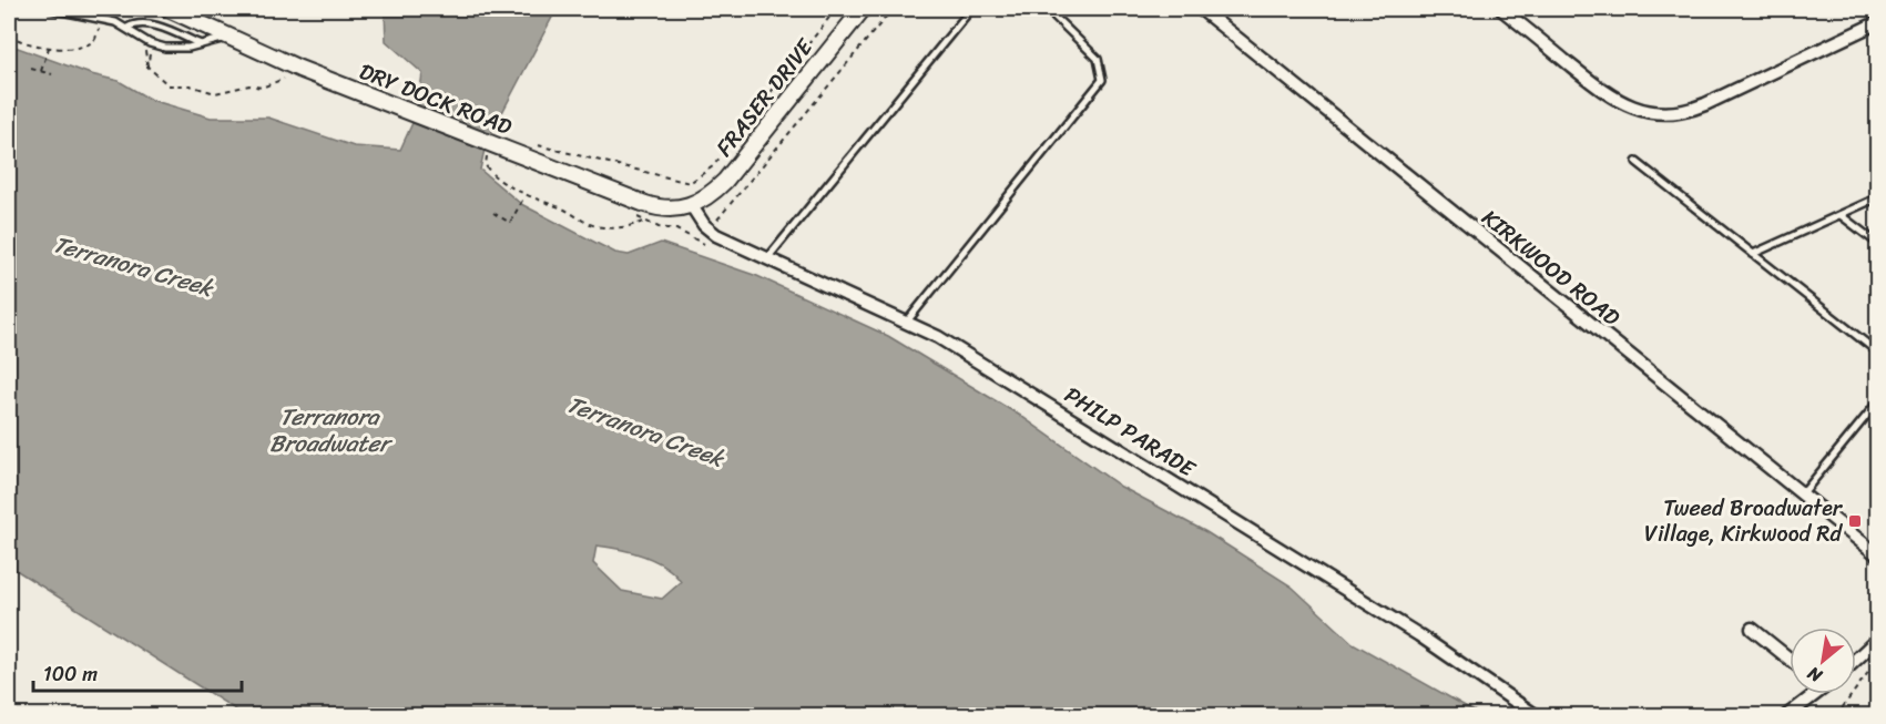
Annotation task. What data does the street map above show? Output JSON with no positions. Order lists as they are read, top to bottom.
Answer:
{
  "streets": {
    "street": [
      "FRASER DRIVE",
      "DRY DOCK ROAD",
      "KIRKWOOD ROAD",
      "PHILP PARADE"
    ]
  },
  "crossings": [
    ["FRASER DRIVE", "DRY DOCK ROAD"],
    ["FRASER DRIVE", "PHILP PARADE"],
    ["DRY DOCK ROAD", "PHILP PARADE"]
  ],
  "water": ["Terranora Creek", "Terranora Broadwater"],
  "places": {
    "transit": ["Tweed Broadwater Village, Kirkwood Rd"]
  },
  "scale_bar": "100 m",
  "north": "bottom left"
}
